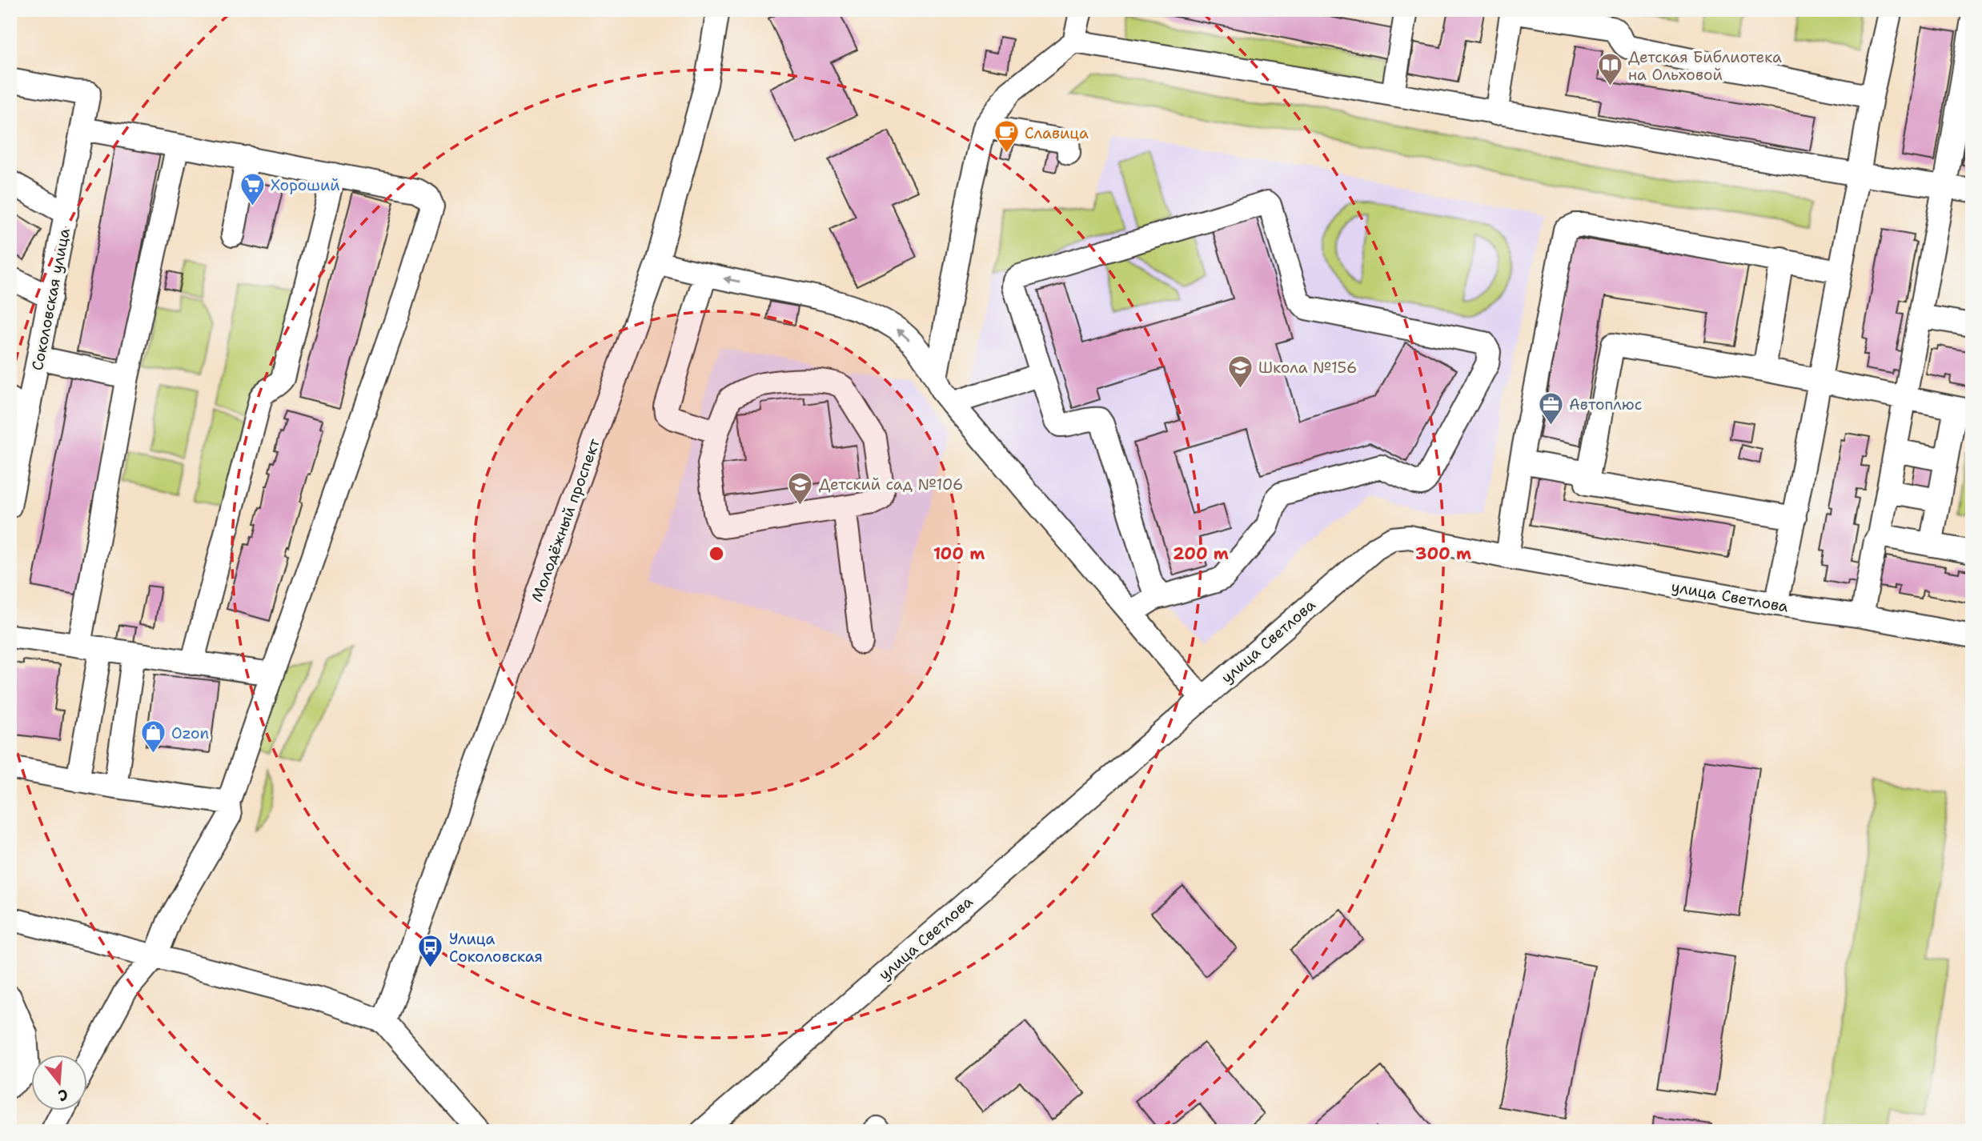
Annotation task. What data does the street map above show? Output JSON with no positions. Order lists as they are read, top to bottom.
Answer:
{
  "streets": {
    "street": ["Соколовская улица", "Молодёжный проспект", "улица Светлова"]
  },
  "places": {
    "library": ["Детская Библиотека на Ольховой"],
    "cafe": ["Славица"],
    "supermarket": ["Хороший"],
    "school or university": ["Школа №156", "Детский сад №106"],
    "office": ["Автоплюс"],
    "shop": ["Ozon"],
    "bus stop": ["Улица Соколовская"]
  },
  "north": "bottom",
  "rings": ["100 m", "200 m", "300 m"]
}
